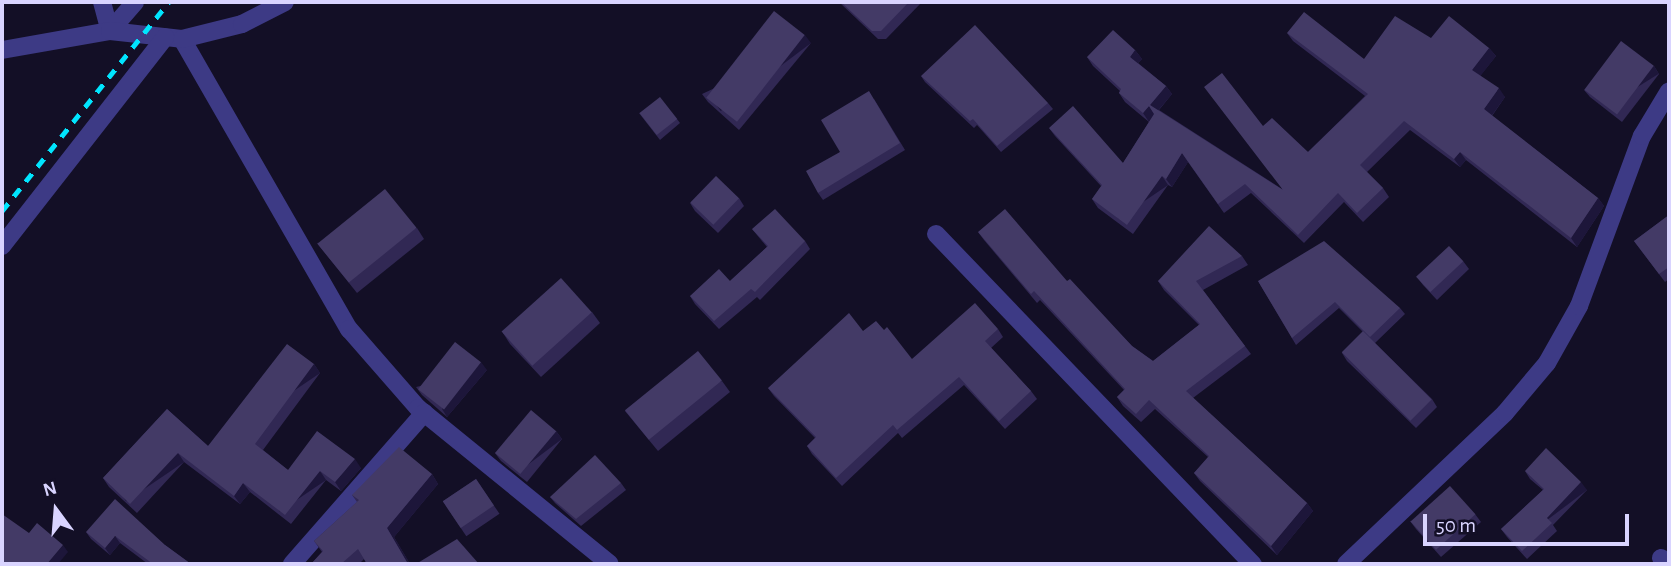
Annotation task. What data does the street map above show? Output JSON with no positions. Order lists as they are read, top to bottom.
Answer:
{
  "scale_bar": "50 m",
  "north": "top"
}
